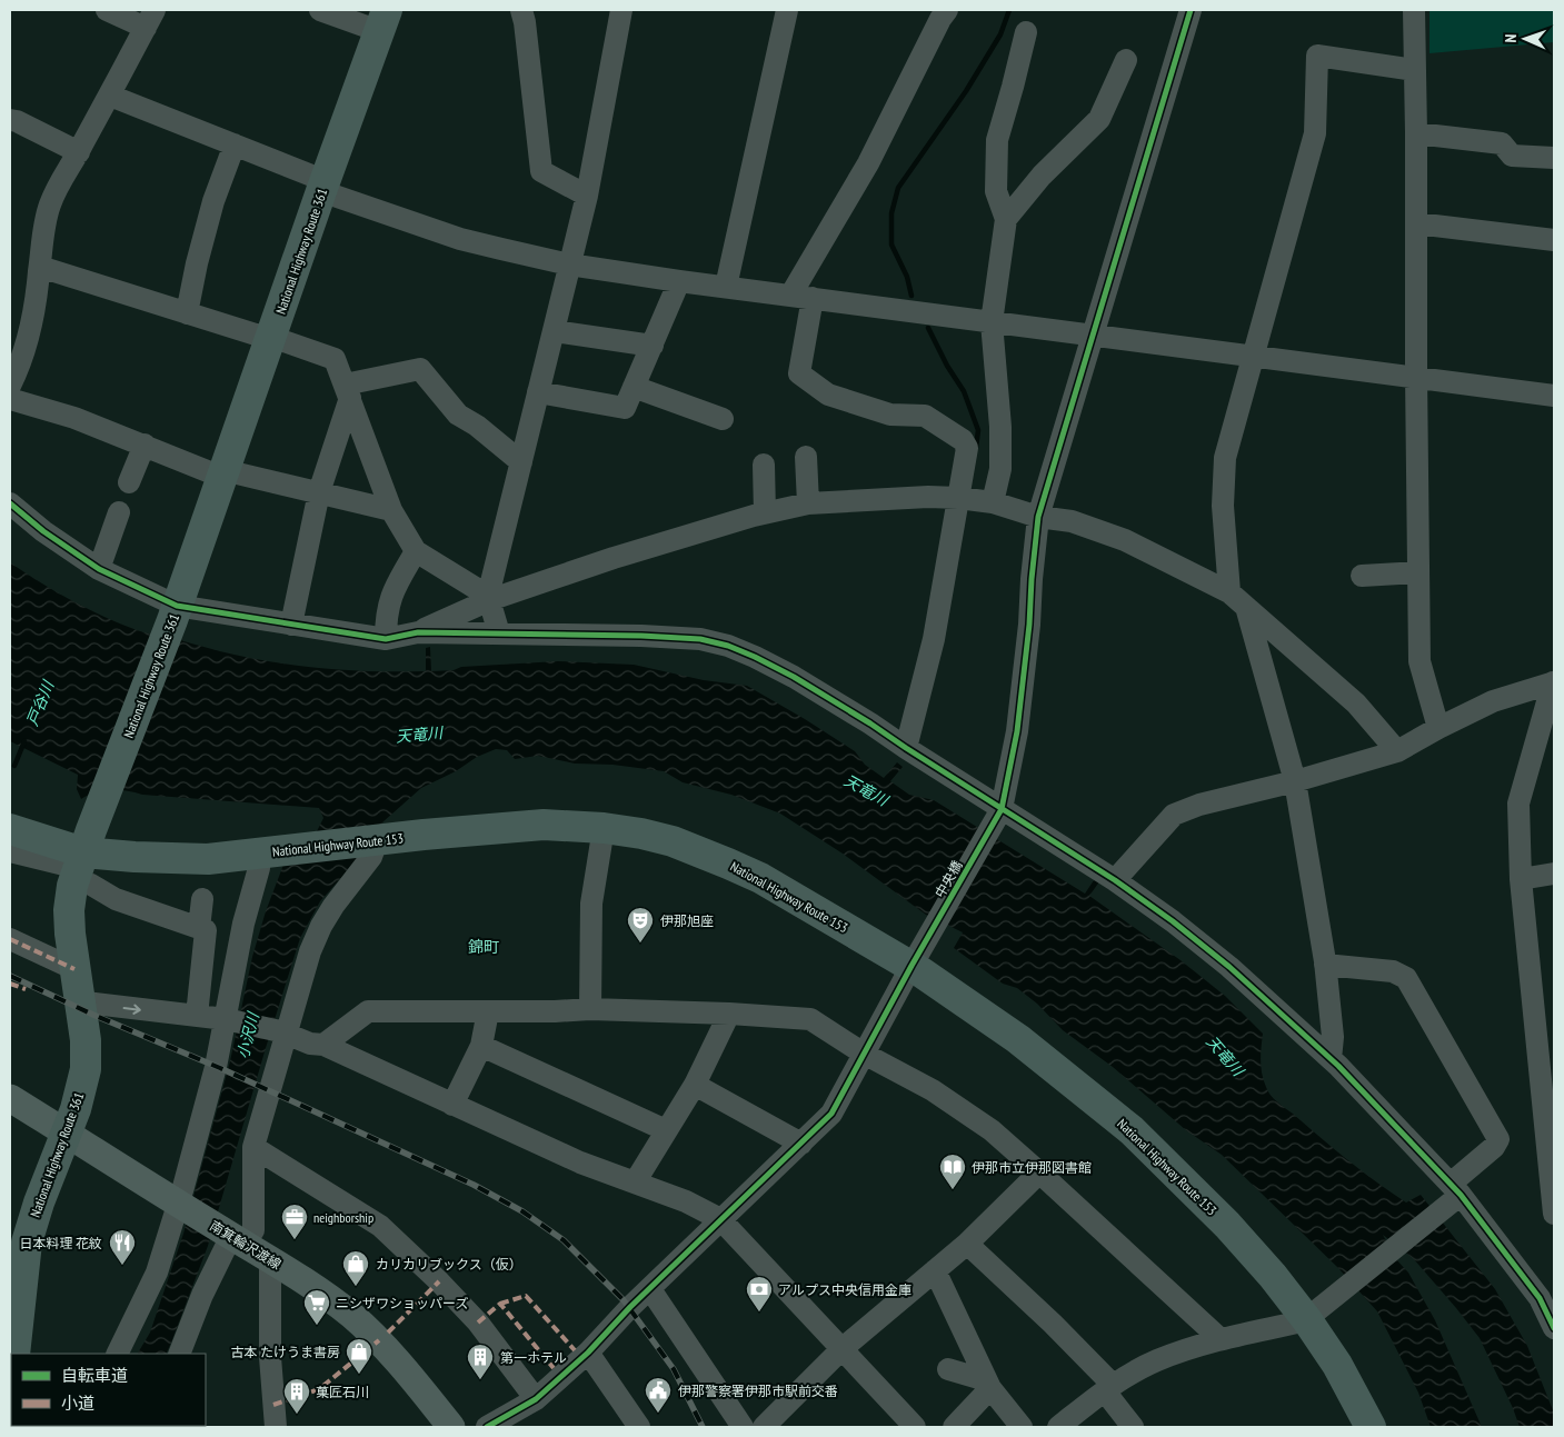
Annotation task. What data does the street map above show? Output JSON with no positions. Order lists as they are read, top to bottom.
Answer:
{
  "streets": {
    "highway": ["National Highway Route 361", "National Highway Route 153"],
    "main road": ["南箕輪沢渡線"],
    "street": ["中央橋"]
  },
  "crossings": [
    ["National Highway Route 361", "National Highway Route 153"],
    ["National Highway Route 361", "南箕輪沢渡線"],
    ["National Highway Route 153", "中央橋"]
  ],
  "districts": ["錦町"],
  "water": ["戸谷川", "天竜川", "小沢川"],
  "places": {
    "theatre": ["伊那旭座"],
    "library": ["伊那市立伊那図書館"],
    "office": ["neighborship"],
    "restaurant": ["日本料理 花紋"],
    "shop": ["カリカリブックス（仮）", "古本 たけうま書房"],
    "bank": ["アルプス中央信用金庫"],
    "supermarket": ["ニシザワショッパーズ"],
    "building": ["第一ホテル", "菓匠石川"],
    "public building": ["伊那警察署伊那市駅前交番"]
  },
  "legend": ["自転車道", "小道"],
  "north": "left"
}
